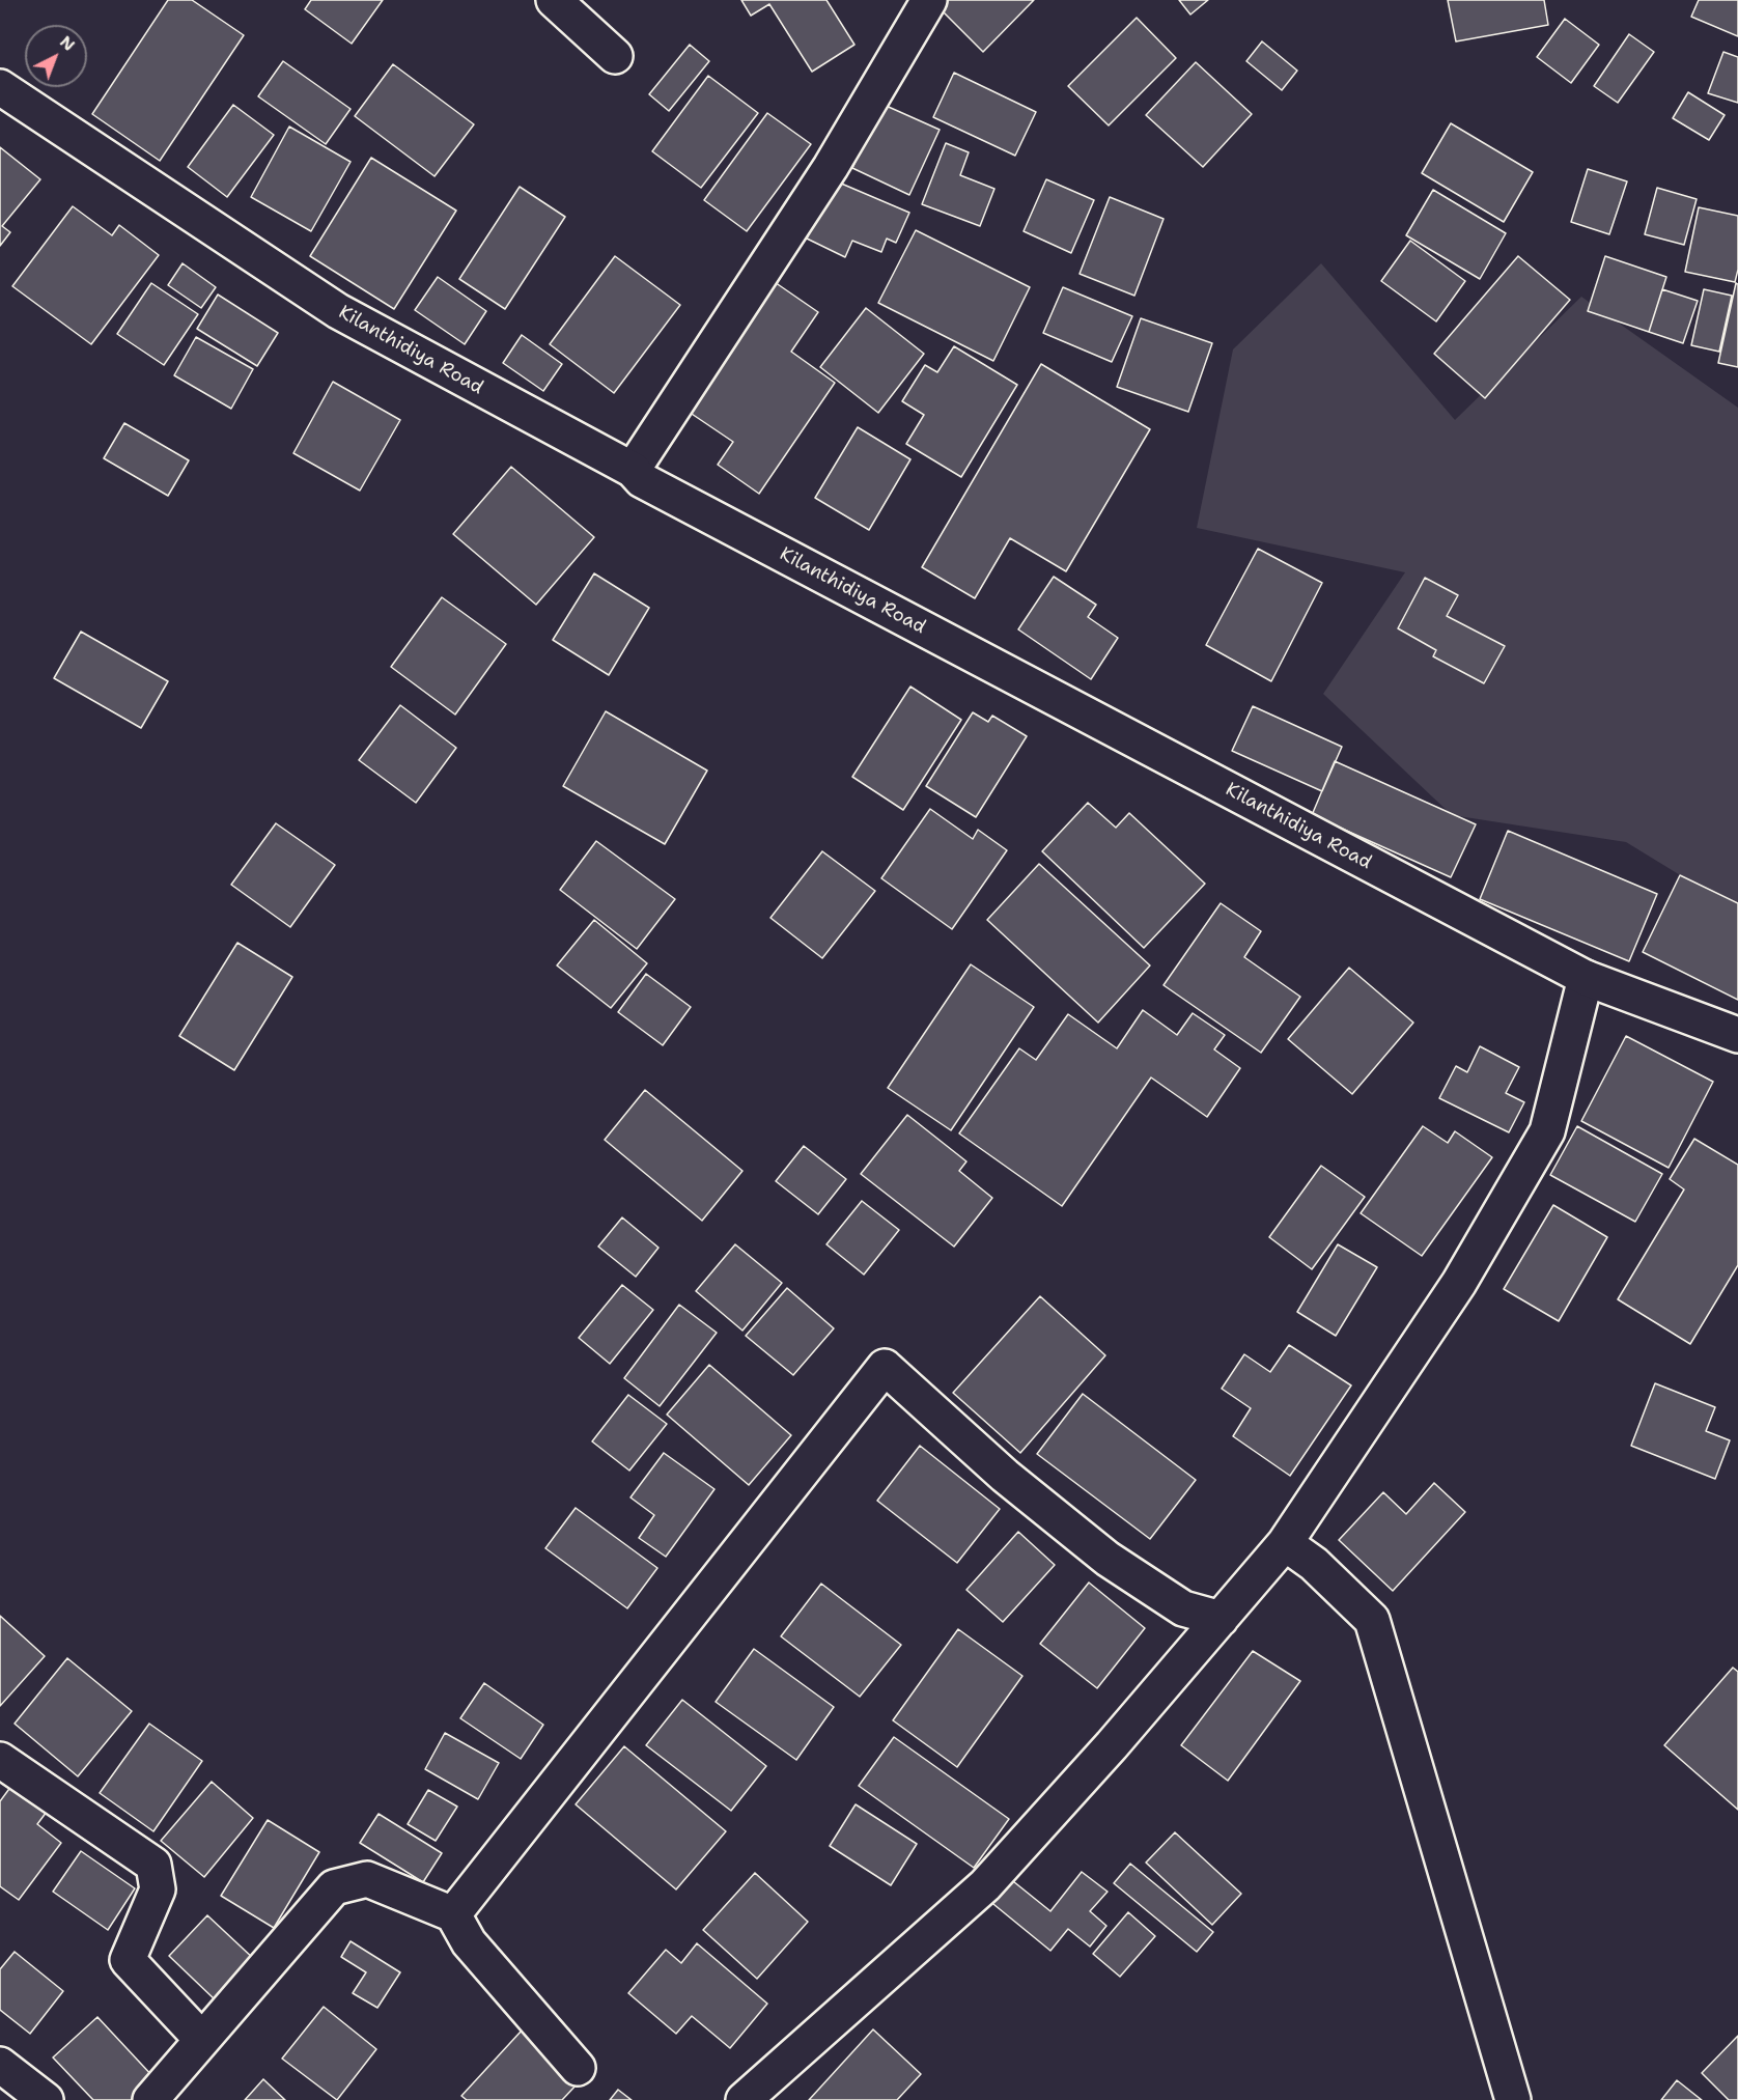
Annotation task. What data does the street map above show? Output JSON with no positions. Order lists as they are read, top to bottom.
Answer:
{
  "streets": {
    "street": ["Kilanthidiya Road"]
  },
  "north": "top right"
}
